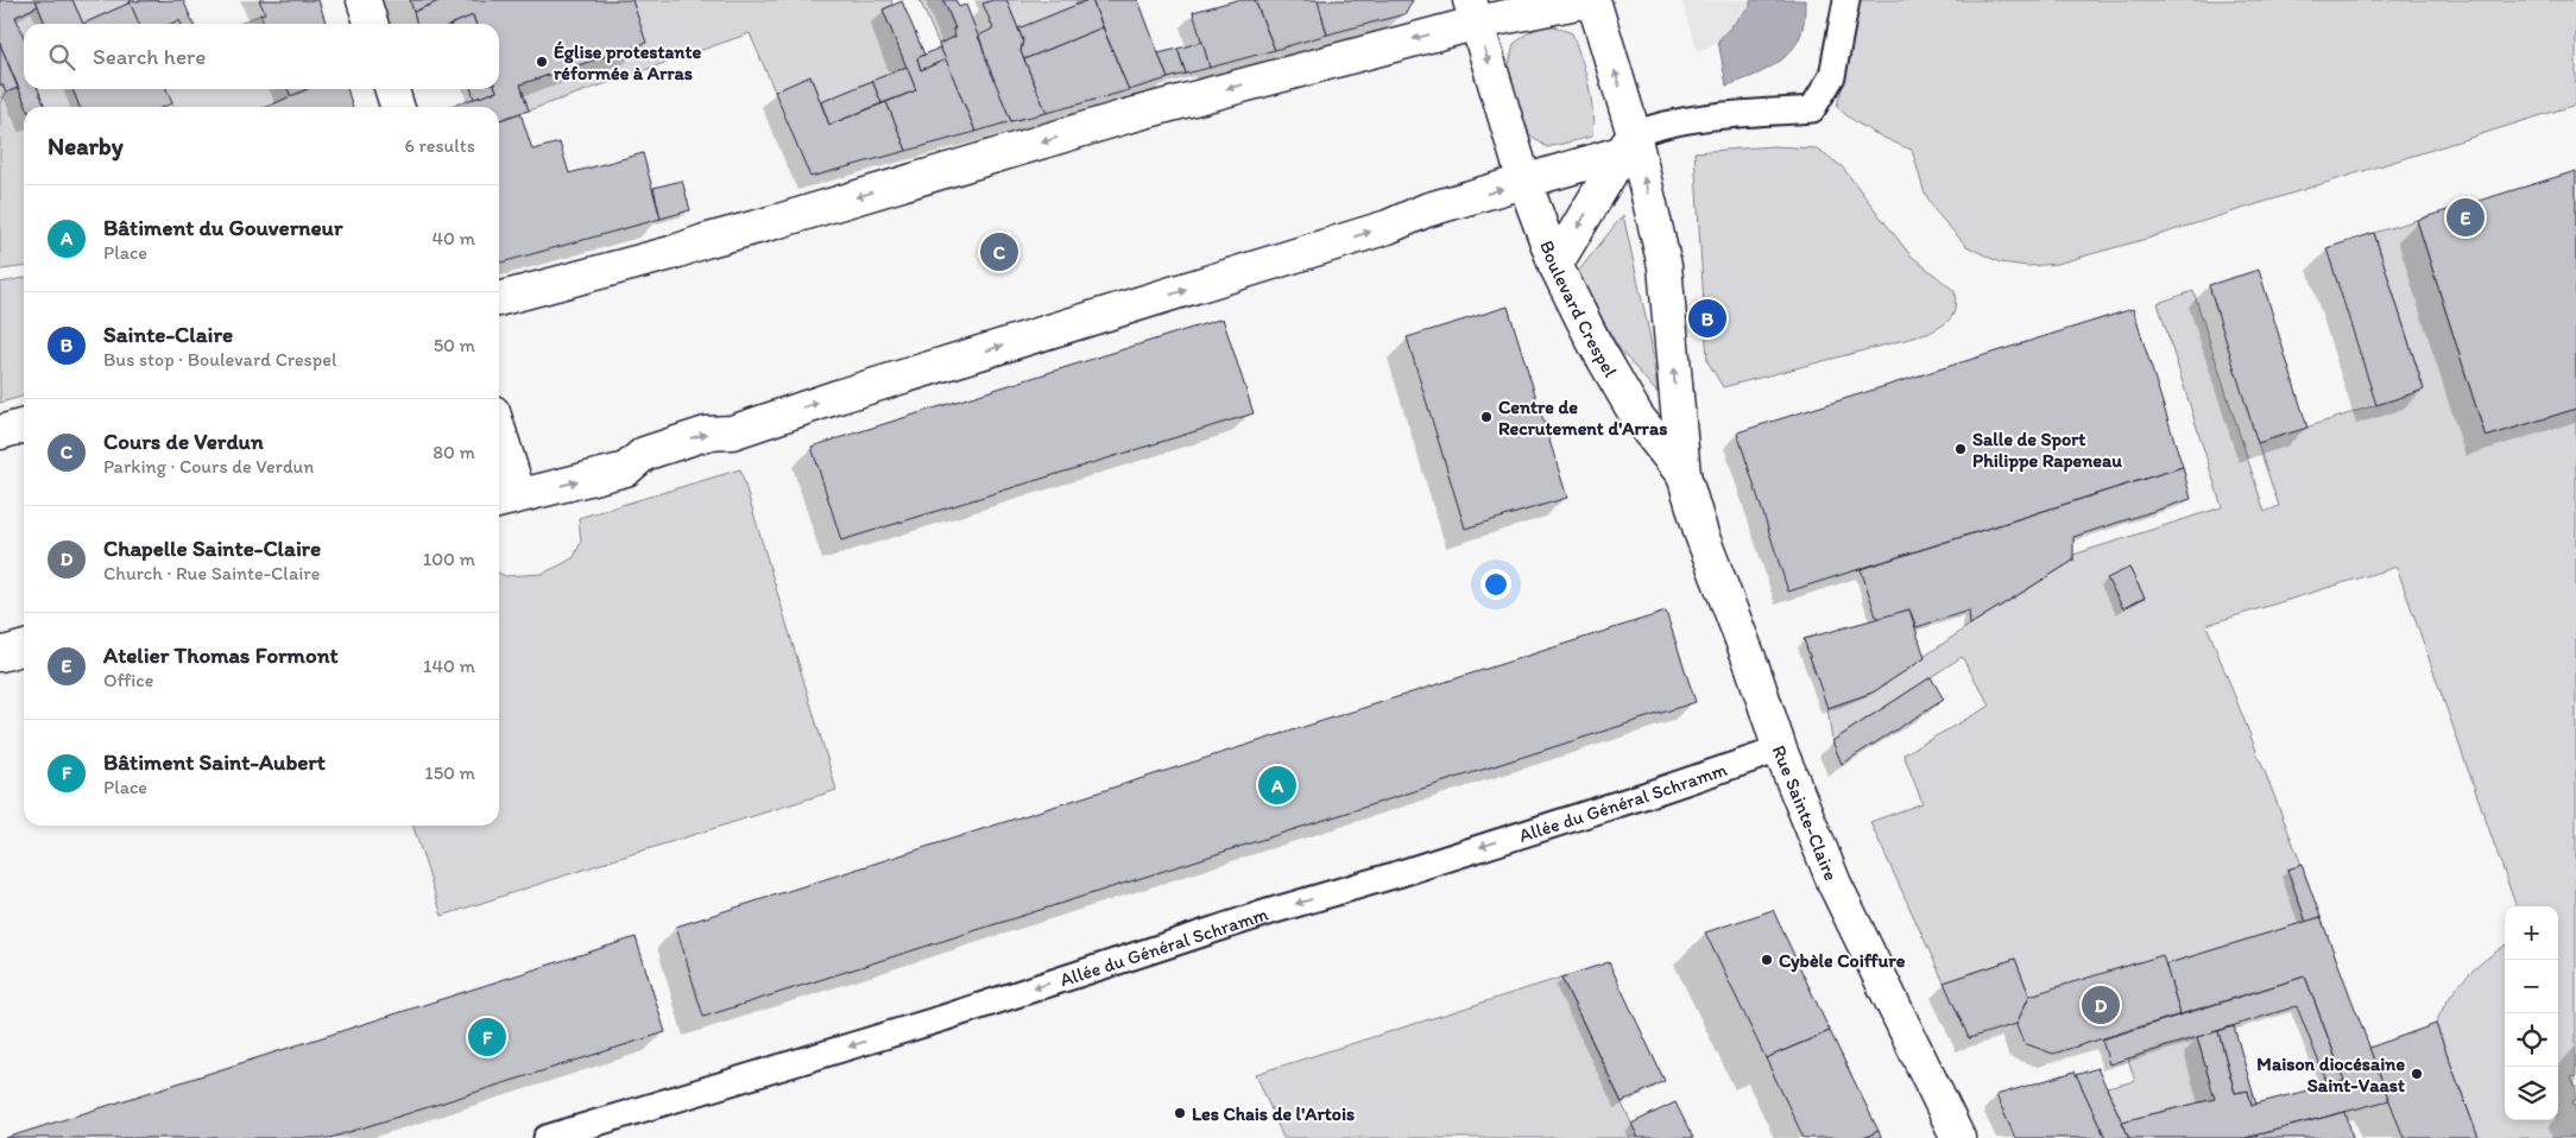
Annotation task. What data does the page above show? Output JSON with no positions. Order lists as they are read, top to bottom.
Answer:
{
  "streets": {
    "street": ["Boulevard Crespel", "Rue Sainte-Claire"],
    "lane": ["Allée du Général Schramm"]
  },
  "crossings": [
    ["Boulevard Crespel", "Rue Sainte-Claire"],
    ["Allée du Général Schramm", "Rue Sainte-Claire"]
  ],
  "one_way": ["Allée du Général Schramm"],
  "places": [
    "Église protestante réformée à Arras",
    "Centre de Recrutement d'Arras",
    "Salle de Sport Philippe Rapeneau",
    "Cybèle Coiffure",
    "Maison diocésaine Saint-Vaast",
    "Les Chais de l'Artois"
  ],
  "page": {
    "search": "Search here",
    "heading": ["Nearby", "6 results"],
    "list": [
      {
        "mark": "A",
        "name": "Bâtiment du Gouverneur",
        "note": "Place",
        "value": "40 m"
      },
      {
        "mark": "B",
        "name": "Sainte-Claire",
        "note": "Bus stop · Boulevard Crespel",
        "value": "50 m"
      },
      {
        "mark": "C",
        "name": "Cours de Verdun",
        "note": "Parking · Cours de Verdun",
        "value": "80 m"
      },
      {
        "mark": "D",
        "name": "Chapelle Sainte-Claire",
        "note": "Church · Rue Sainte-Claire",
        "value": "100 m"
      },
      {
        "mark": "E",
        "name": "Atelier Thomas Formont",
        "note": "Office",
        "value": "140 m"
      },
      {
        "mark": "F",
        "name": "Bâtiment Saint-Aubert",
        "note": "Place",
        "value": "150 m"
      }
    ],
    "pins": [
      "E",
      "C",
      "B",
      "A",
      "D",
      "F"
    ],
    "map_buttons": ["+", "−"]
  }
}
